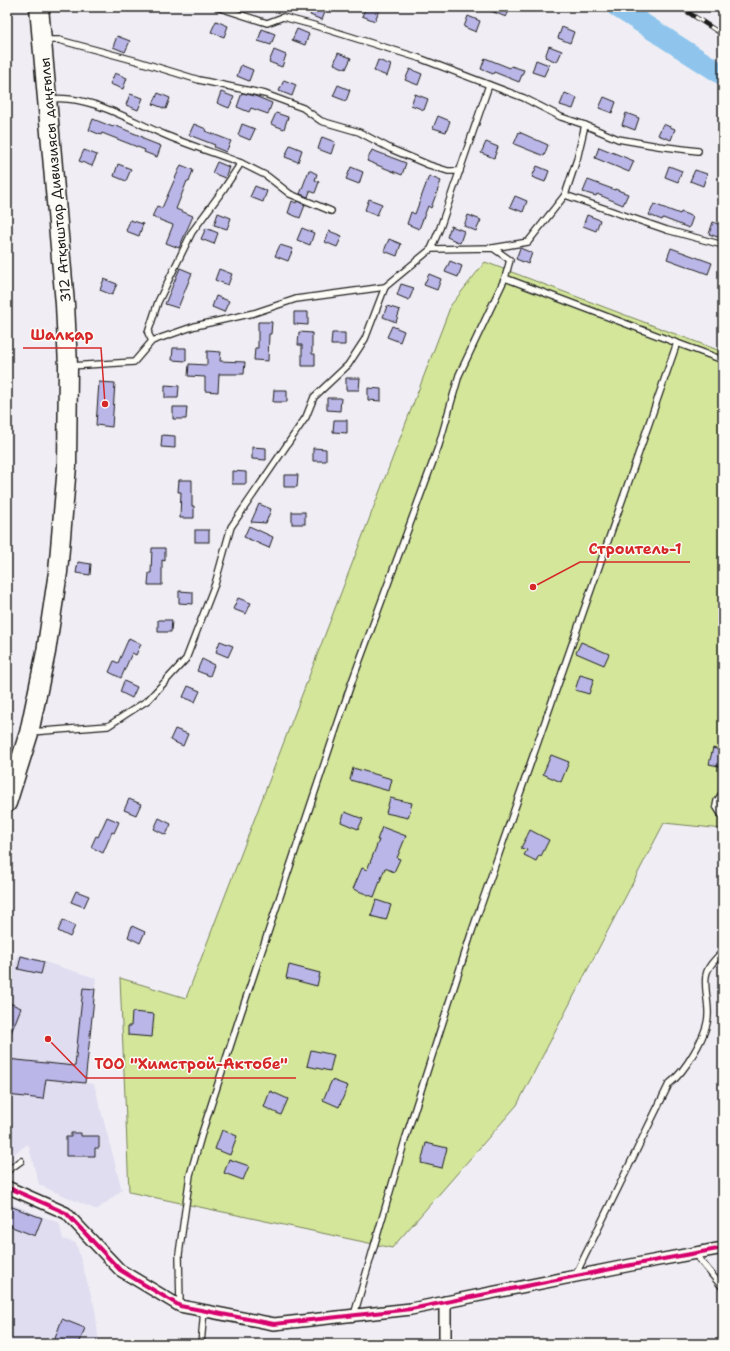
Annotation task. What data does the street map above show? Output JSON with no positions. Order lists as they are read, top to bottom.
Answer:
{
  "streets": {
    "highway": ["312 Атқыштар Дивизиясы даңғылы"]
  },
  "places": ["Шалқар", "Строитель-1", "ТОО \"Химстрой-Актобе\""]
}
